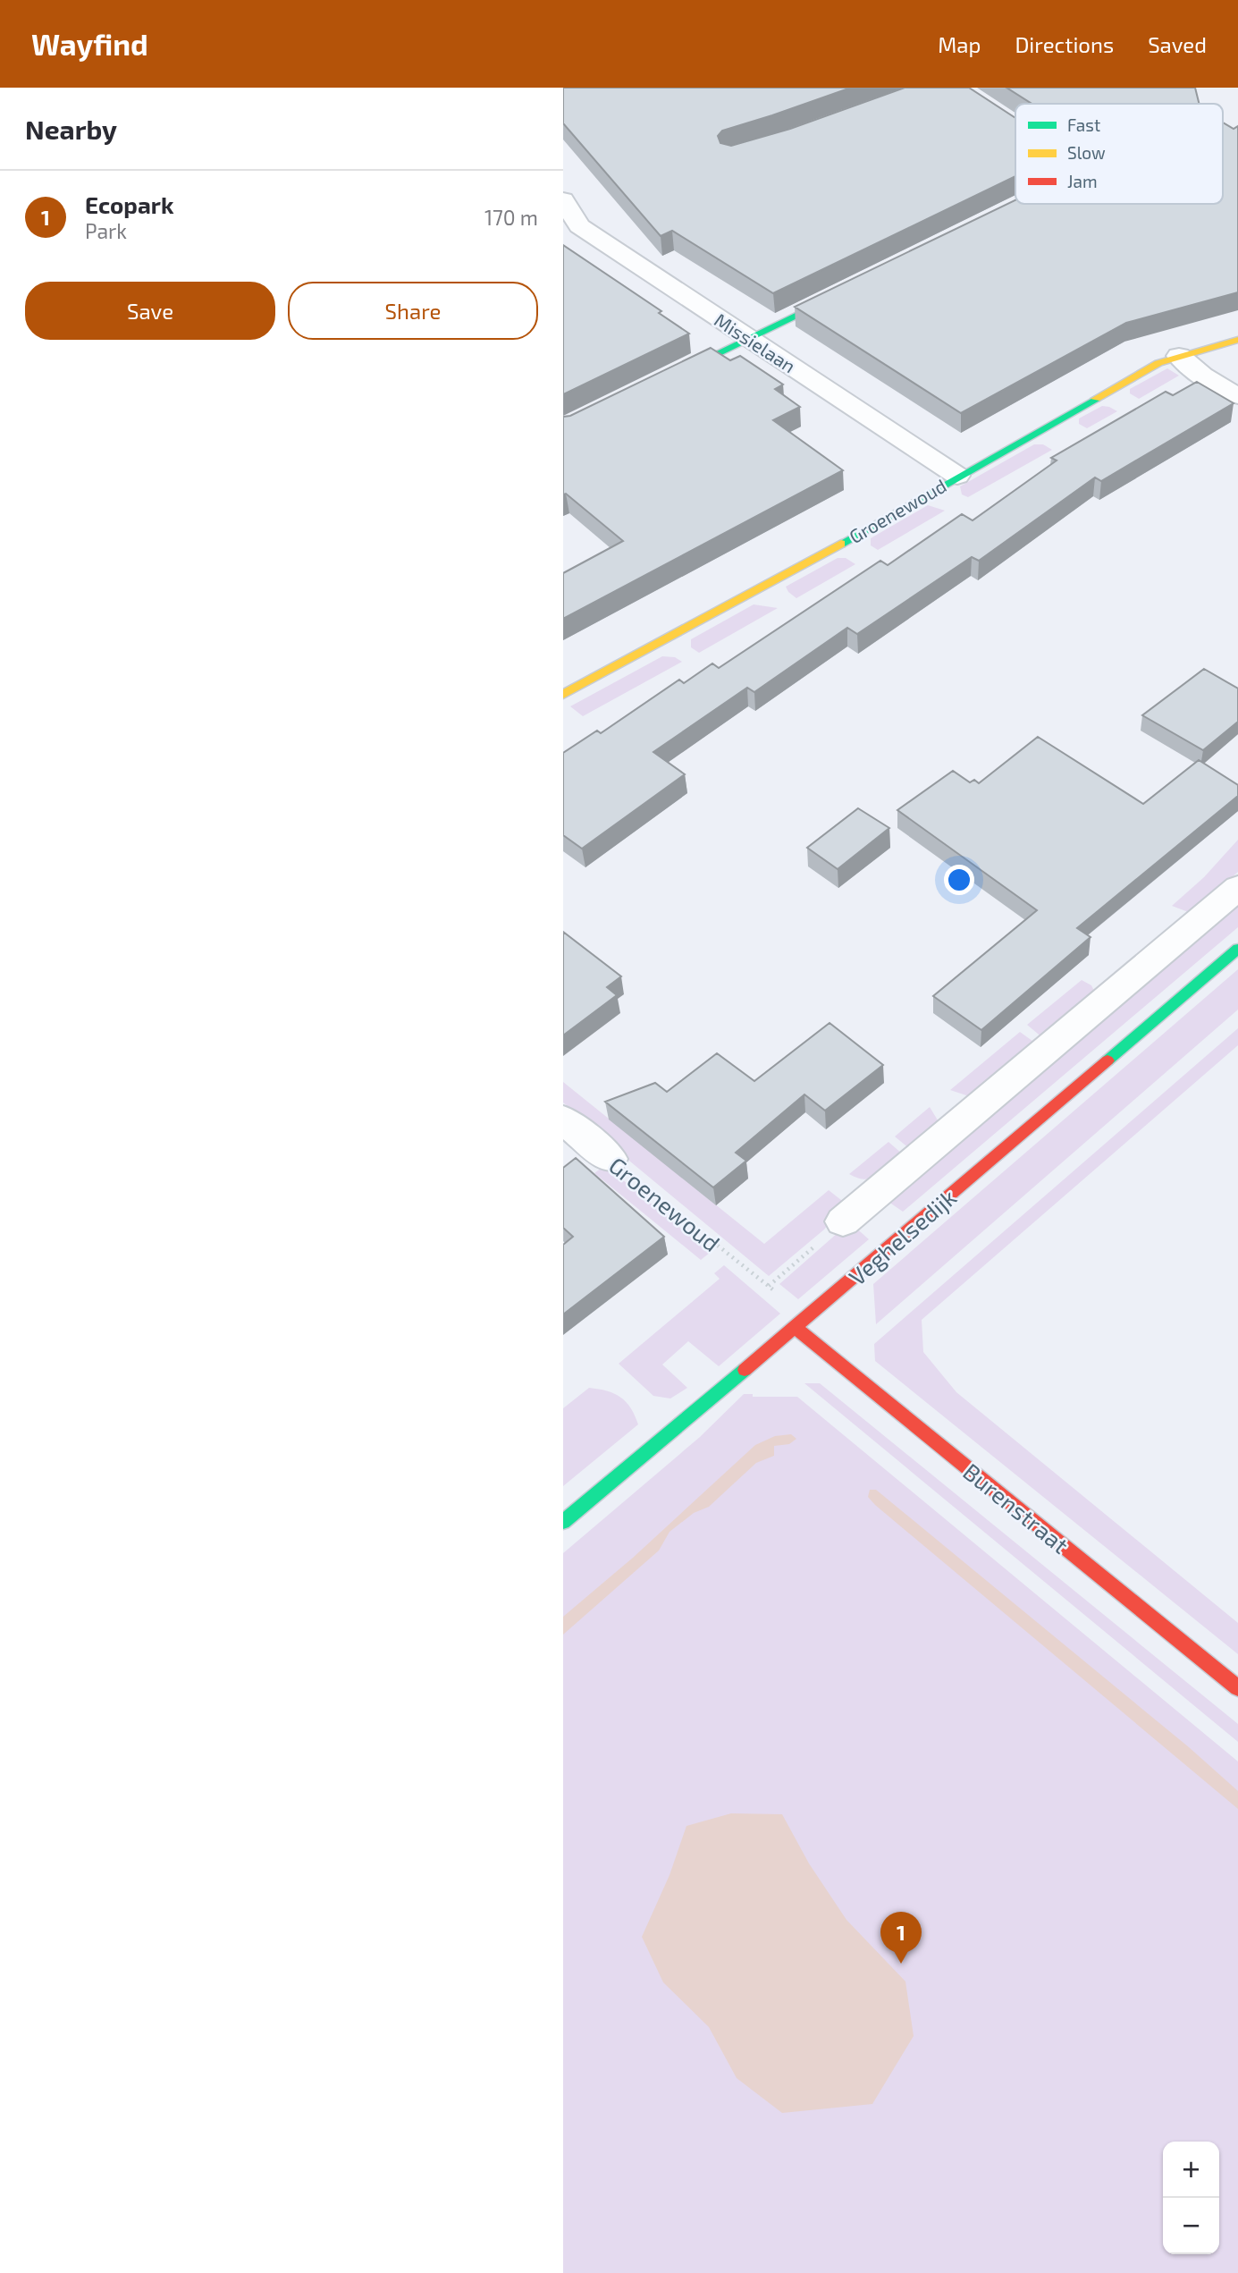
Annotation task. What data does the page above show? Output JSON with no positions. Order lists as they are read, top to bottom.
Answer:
{
  "streets": {
    "street": [
      "Missielaan",
      "Groenewoud",
      "Veghelsedijk",
      "Burenstraat"
    ]
  },
  "crossings": [
    ["Missielaan", "Groenewoud"],
    ["Veghelsedijk", "Burenstraat"]
  ],
  "legend": ["Fast", "Slow", "Jam"],
  "page": {
    "header": "Wayfind",
    "nav": ["Map", "Directions", "Saved"],
    "heading": "Nearby",
    "list": [
      {
        "mark": "1",
        "name": "Ecopark",
        "note": "Park",
        "value": "170 m"
      }
    ],
    "buttons": ["Save", "Share"],
    "pins": "1",
    "map_buttons": ["+", "−"]
  }
}
